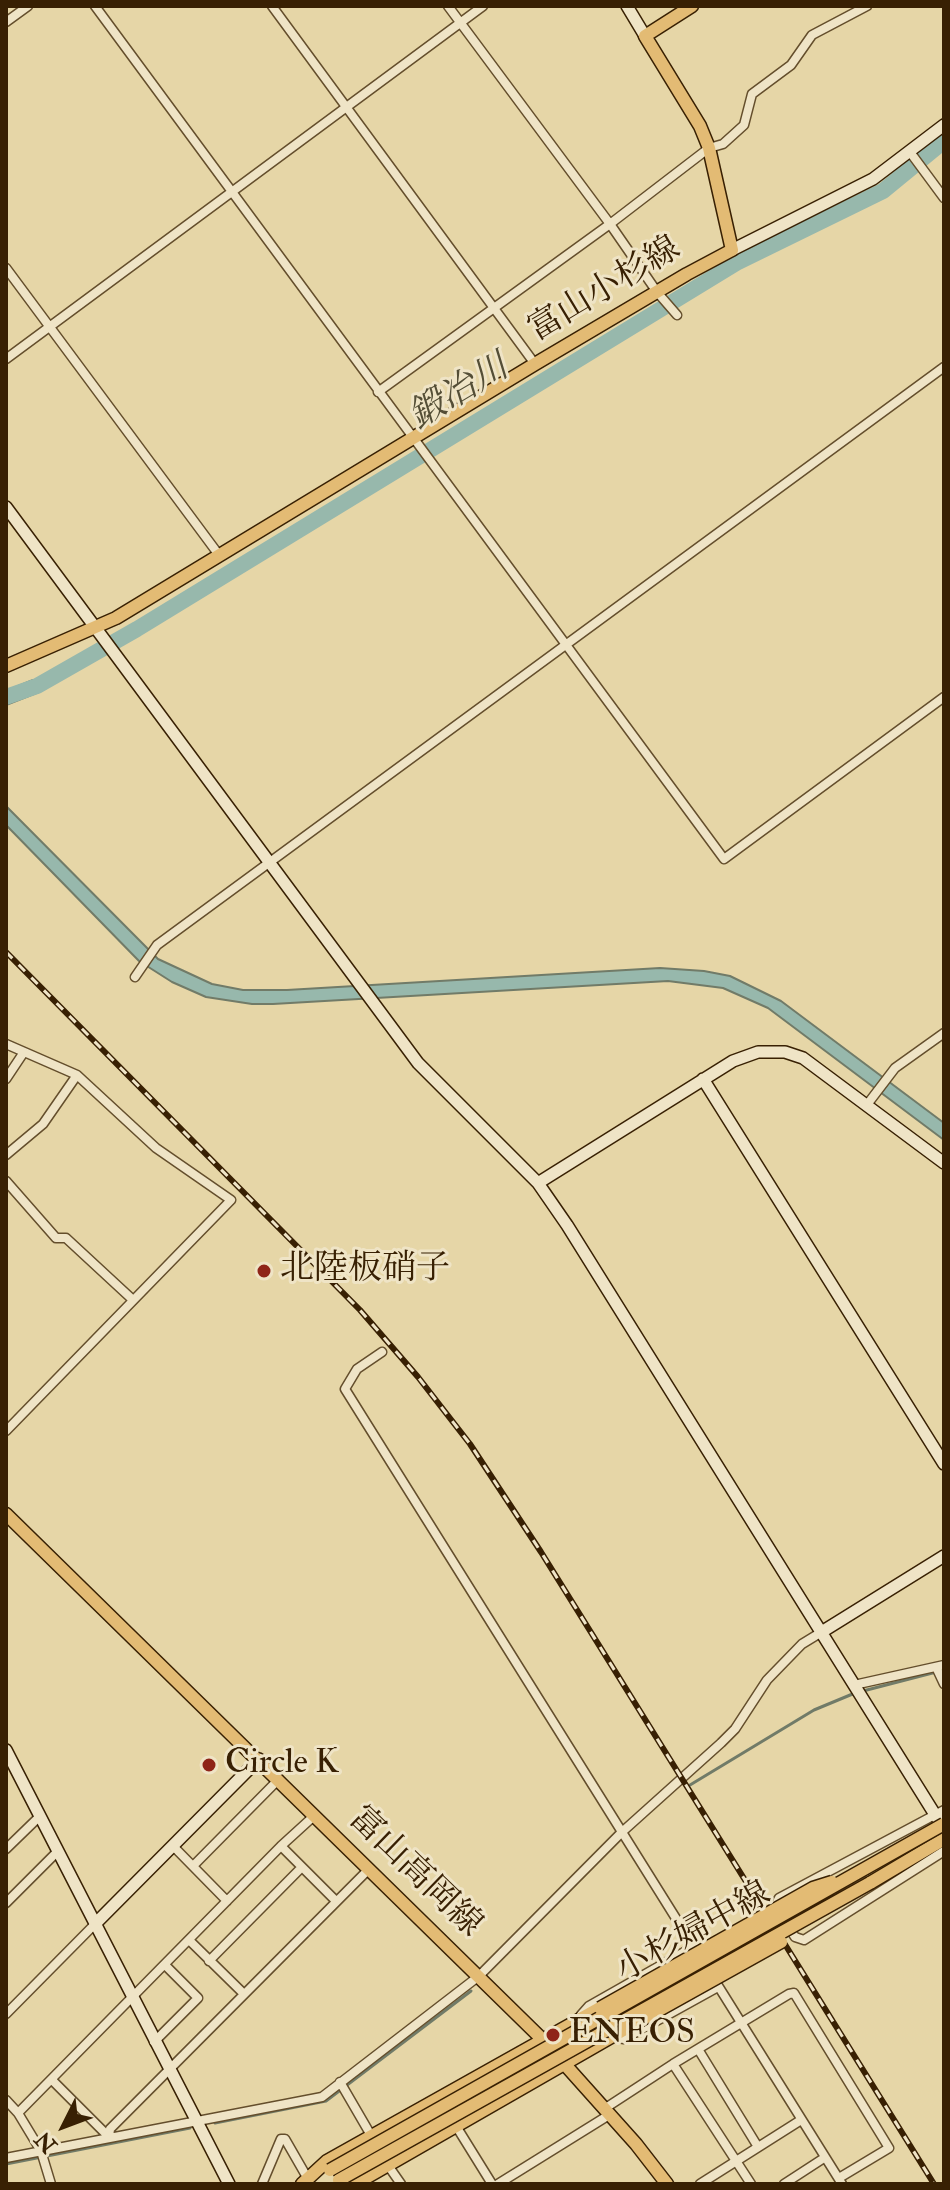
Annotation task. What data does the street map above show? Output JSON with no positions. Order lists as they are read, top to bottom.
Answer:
{
  "streets": {
    "main road": ["富山小杉線", "富山高岡線", "小杉婦中線"]
  },
  "water": ["鍛冶川"],
  "places": ["北陸板硝子", "Circle K", "ENEOS"],
  "north": "bottom left"
}
